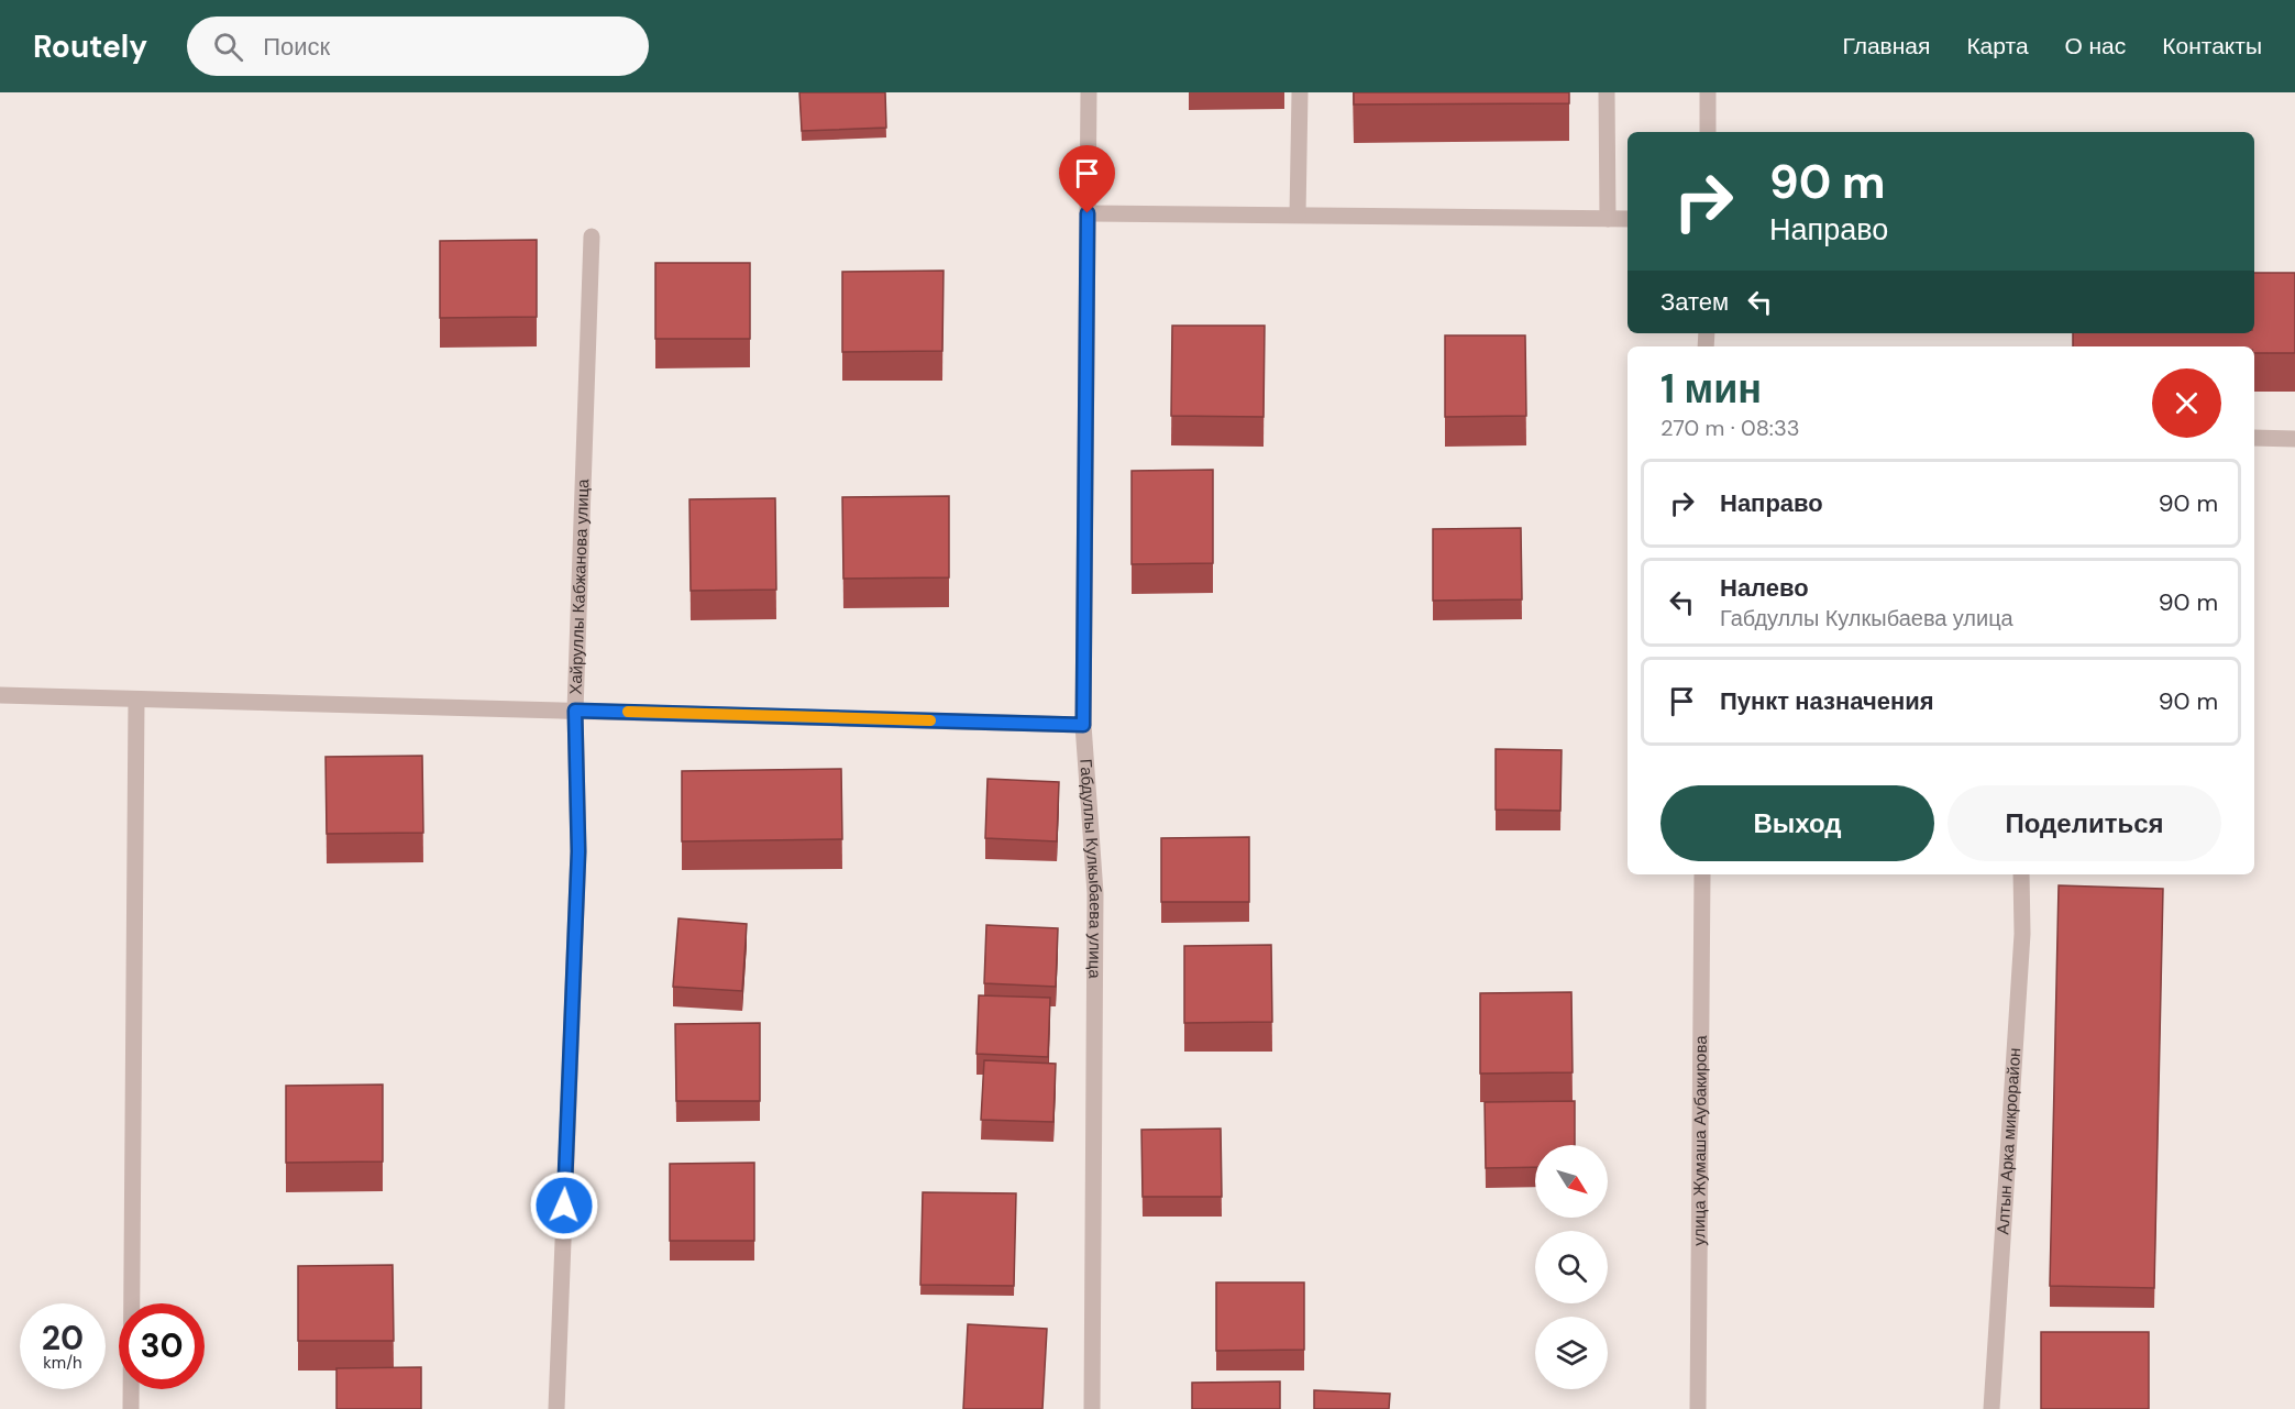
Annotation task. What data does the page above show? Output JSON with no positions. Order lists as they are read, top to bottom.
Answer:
{
  "streets": {
    "street": [
      "Хайруллы Кабжанова улица",
      "Габдуллы Кулкыбаева улица",
      "улица Жумаша Аубакирова",
      "Алтын Арка микрорайон"
    ]
  },
  "north": "bottom right",
  "page": {
    "header": "Routely",
    "search": "Поиск",
    "nav": [
      "Главная",
      "Карта",
      "О нас",
      "Контакты"
    ],
    "turn": ["90 m", "Направо"],
    "then": "Затем",
    "heading": ["1 мин", "270 m · 08:33"],
    "list": [
      {
        "name": "Направо",
        "value": "90 m"
      },
      {
        "name": "Налево",
        "note": "Габдуллы Кулкыбаева улица",
        "value": "90 m"
      },
      {
        "name": "Пункт назначения",
        "value": "90 m"
      }
    ],
    "buttons": ["Выход", "Поделиться"],
    "speed": "20 km/h",
    "limit": "30"
  }
}
